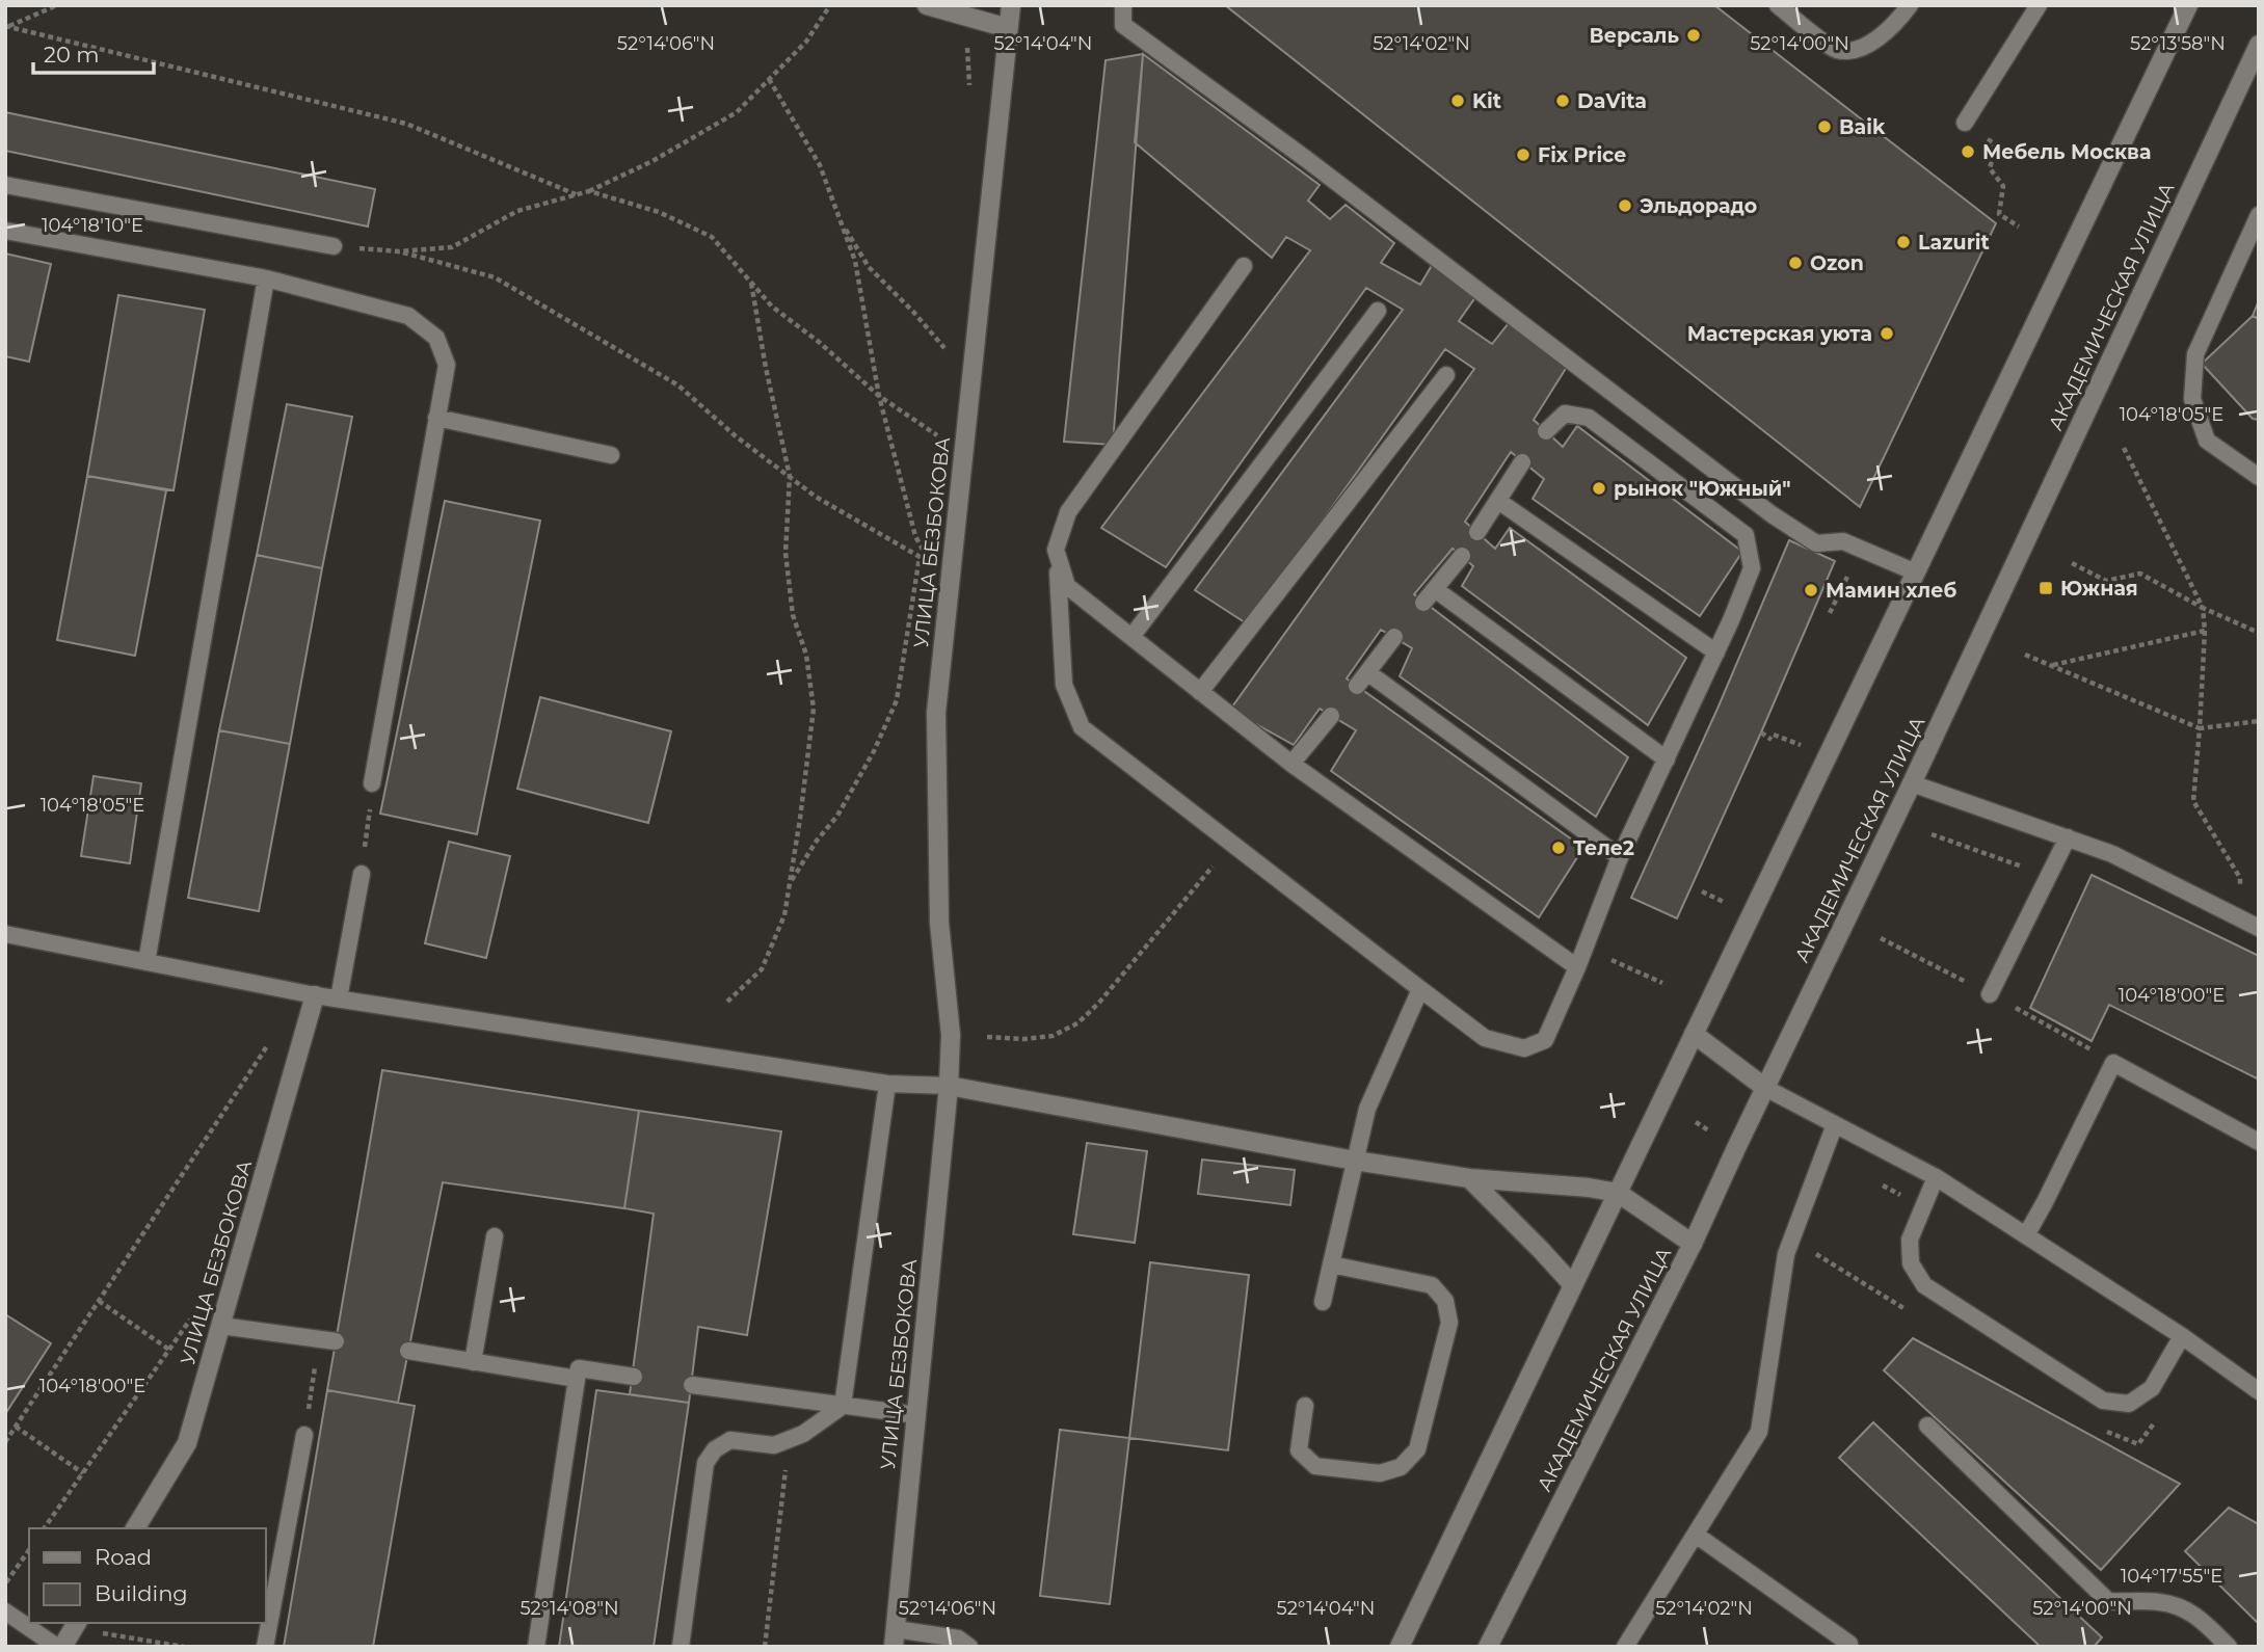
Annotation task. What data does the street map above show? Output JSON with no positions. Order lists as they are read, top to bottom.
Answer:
{
  "streets": {
    "main road": ["АКАДЕМИЧЕСКАЯ УЛИЦА", "УЛИЦА БЕЗБОКОВА"]
  },
  "places": {
    "other": [
      "Версаль",
      "Kit",
      "DaVita",
      "Baik",
      "Мебель Москва",
      "Fix Price",
      "Эльдорадо",
      "Lazurit",
      "Ozon",
      "Мастерская уюта",
      "рынок \"Южный\"",
      "Мамин хлеб",
      "Теле2"
    ],
    "transit": ["Южная"]
  },
  "legend": ["Road", "Building"],
  "scale_bar": "20 m",
  "coordinates": [
    "52°14'06\"N",
    "52°14'04\"N",
    "52°14'02\"N",
    "52°14'00\"N",
    "52°13'58\"N",
    "104°18'10\"E",
    "104°18'05\"E",
    "104°18'00\"E",
    "104°17'55\"E",
    "52°14'08\"N"
  ]
}
